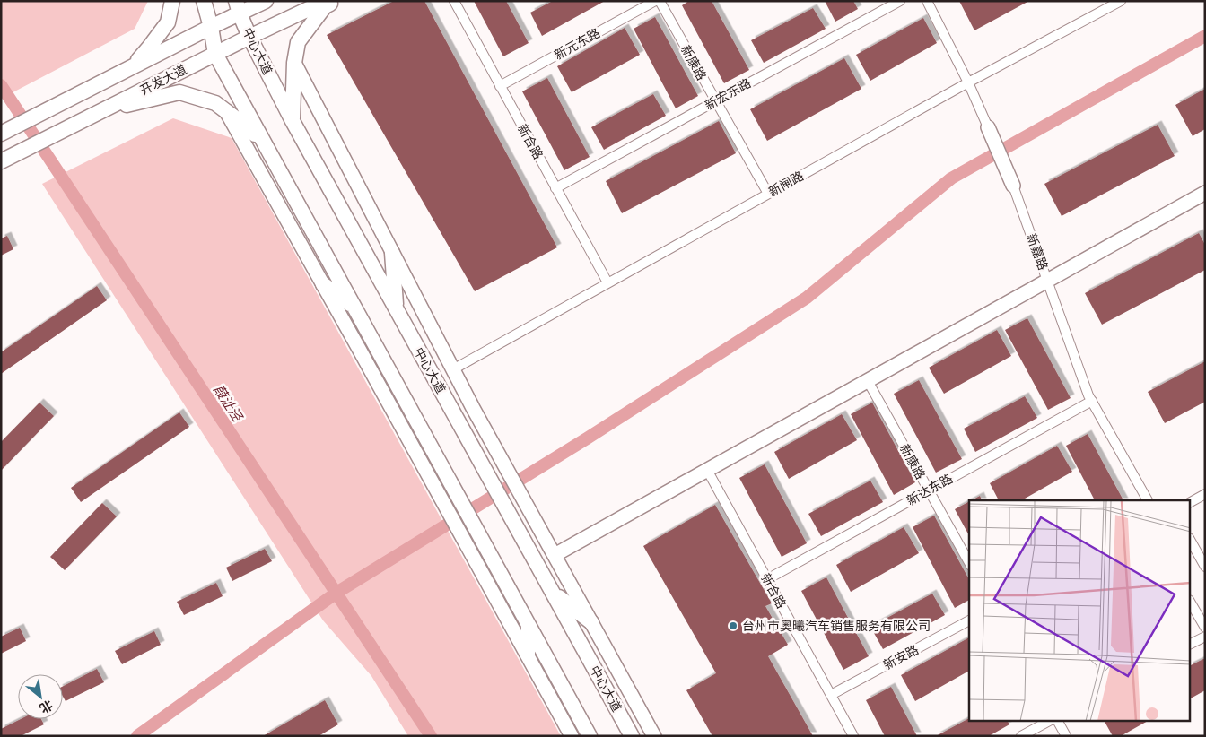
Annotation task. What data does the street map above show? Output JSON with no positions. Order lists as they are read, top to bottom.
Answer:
{
  "streets": {
    "main road": ["中心大道", "开发大道", "新嘉路"],
    "street": [
      "新元东路",
      "新康路",
      "新宏东路",
      "新合路",
      "新闸路",
      "新达东路",
      "新安路"
    ]
  },
  "crossings": [
    ["新元东路", "新合路"],
    ["中心大道", "开发大道"],
    ["新康路", "新宏东路"],
    ["新康路", "新闸路"],
    ["新康路", "新达东路"],
    ["新宏东路", "新合路"],
    ["新合路", "新闸路"],
    ["新合路", "新达东路"],
    ["新合路", "新安路"],
    ["新闸路", "新嘉路"],
    ["新嘉路", "新达东路"]
  ],
  "water": ["葭沚泾"],
  "places": ["台州市奥曦汽车销售服务有限公司"],
  "north": "bottom right"
}
